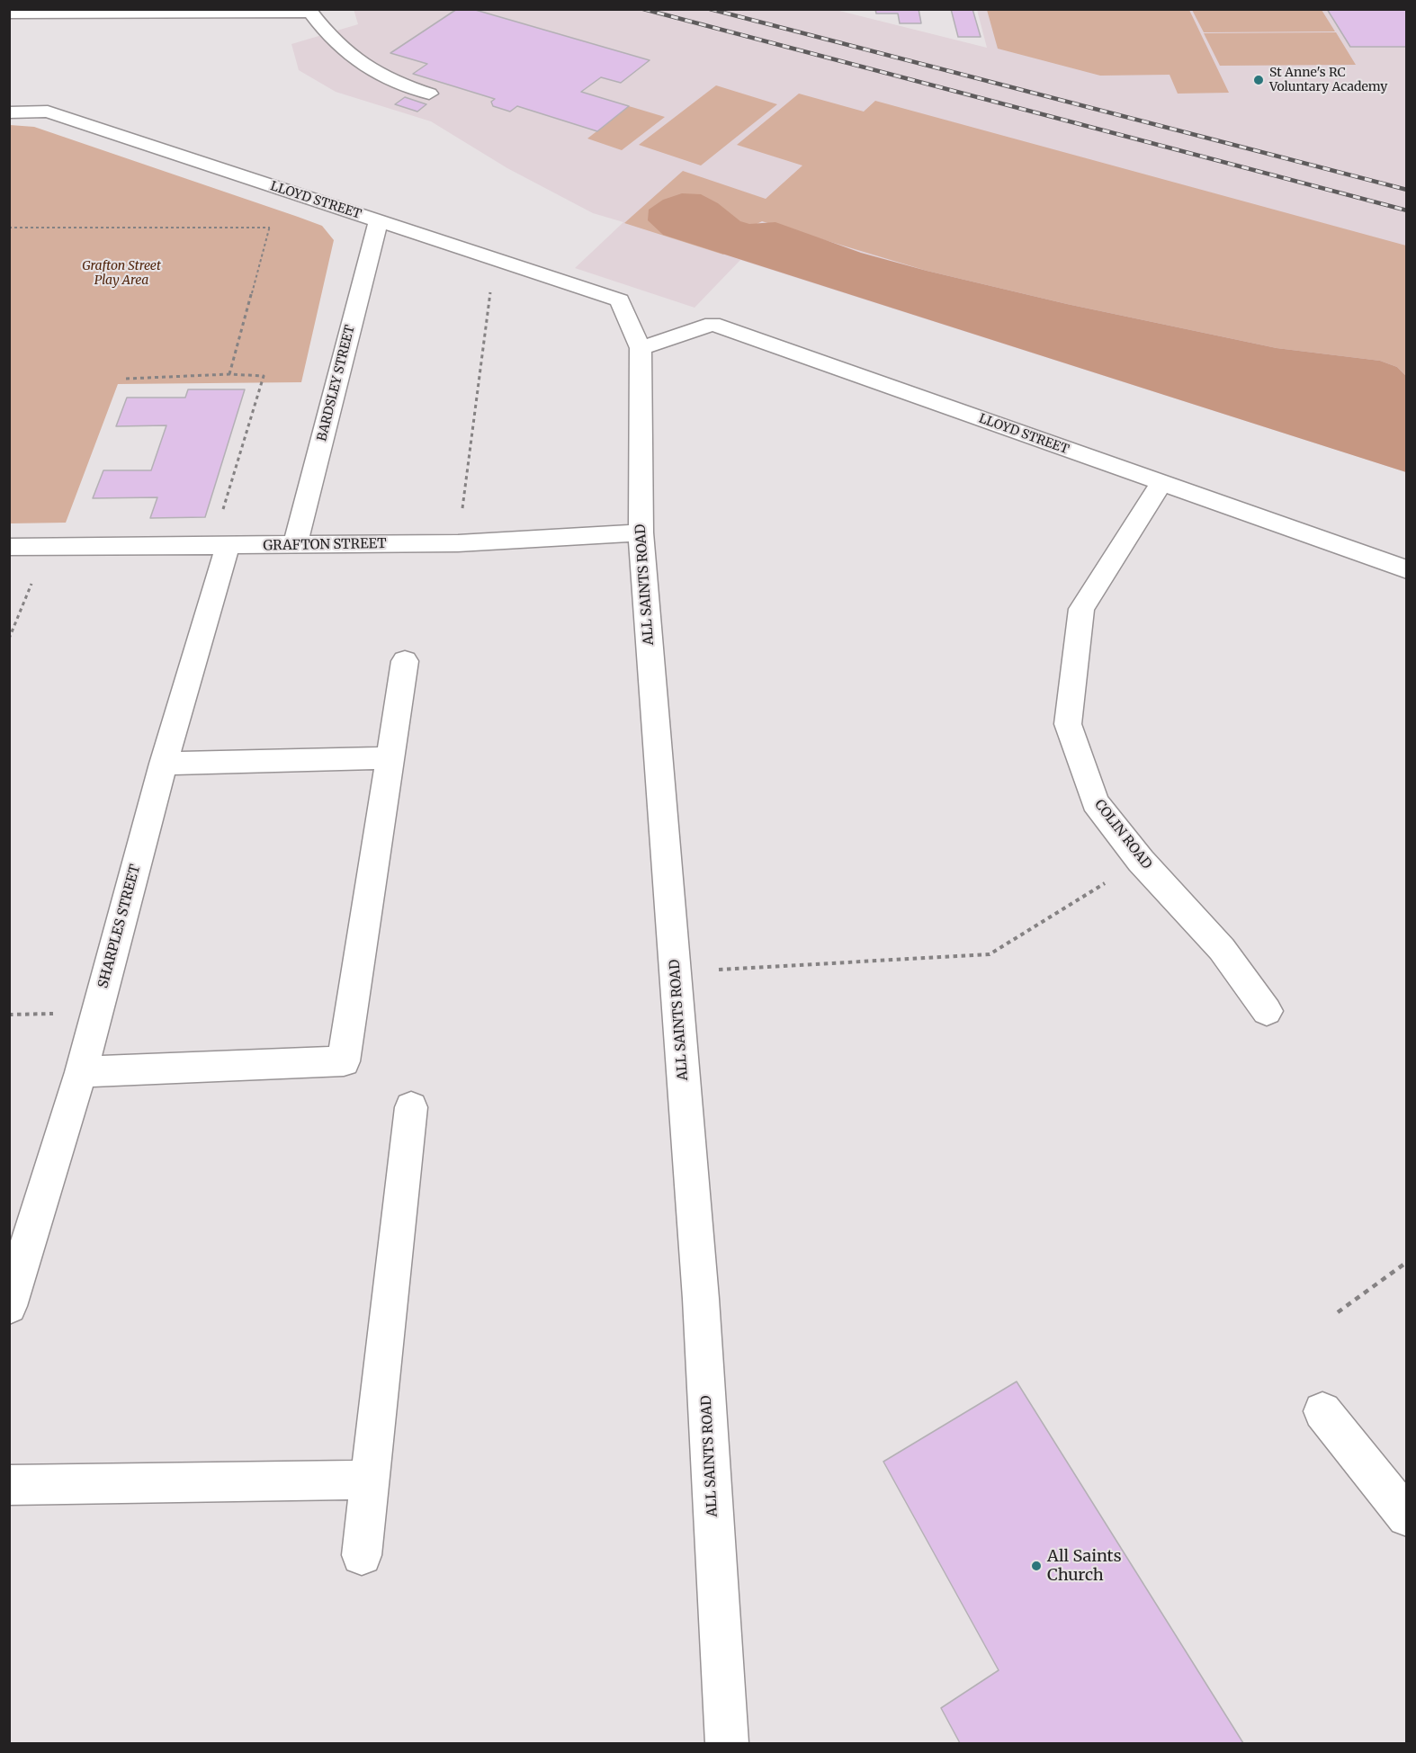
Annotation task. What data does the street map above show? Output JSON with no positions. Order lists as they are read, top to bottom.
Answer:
{
  "streets": {
    "street": [
      "LLOYD STREET",
      "BARDSLEY STREET",
      "GRAFTON STREET",
      "ALL SAINTS ROAD",
      "COLIN ROAD",
      "SHARPLES STREET"
    ]
  },
  "crossings": [
    ["LLOYD STREET", "BARDSLEY STREET"],
    ["LLOYD STREET", "ALL SAINTS ROAD"],
    ["LLOYD STREET", "COLIN ROAD"],
    ["BARDSLEY STREET", "GRAFTON STREET"],
    ["GRAFTON STREET", "ALL SAINTS ROAD"],
    ["GRAFTON STREET", "SHARPLES STREET"]
  ],
  "parks": ["Grafton Street Play Area"],
  "places": ["St Anne's RC Voluntary Academy", "All Saints Church"]
}
